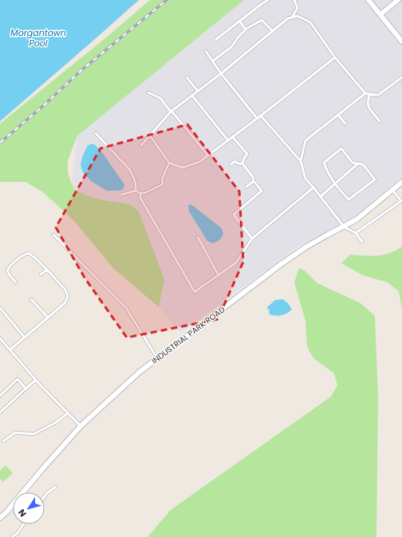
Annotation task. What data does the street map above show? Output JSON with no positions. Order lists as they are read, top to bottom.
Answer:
{
  "streets": {
    "street": ["INDUSTRIAL PARK ROAD"]
  },
  "water": ["Morgantown Pool"],
  "north": "bottom left"
}
